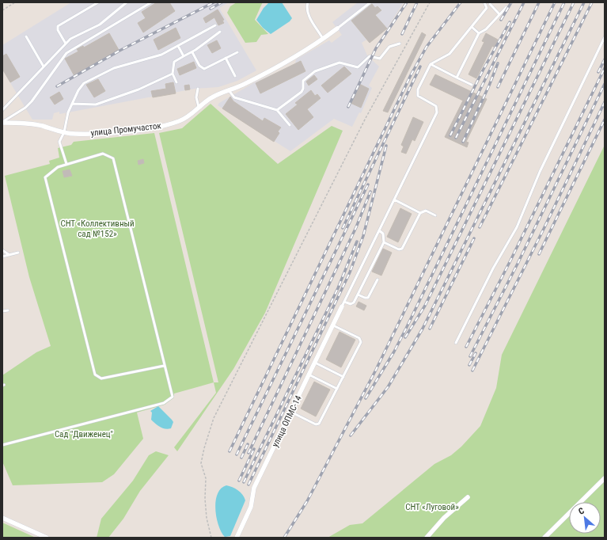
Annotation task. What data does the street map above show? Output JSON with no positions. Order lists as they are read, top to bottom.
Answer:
{
  "streets": {
    "street": ["улица Промучасток", "улица ОПМС-14"]
  },
  "parks": ["СНТ «Коллективный сад №152»", "Сад \"Движенец\"", "СНТ «Луговой»"],
  "north": "top left"
}
